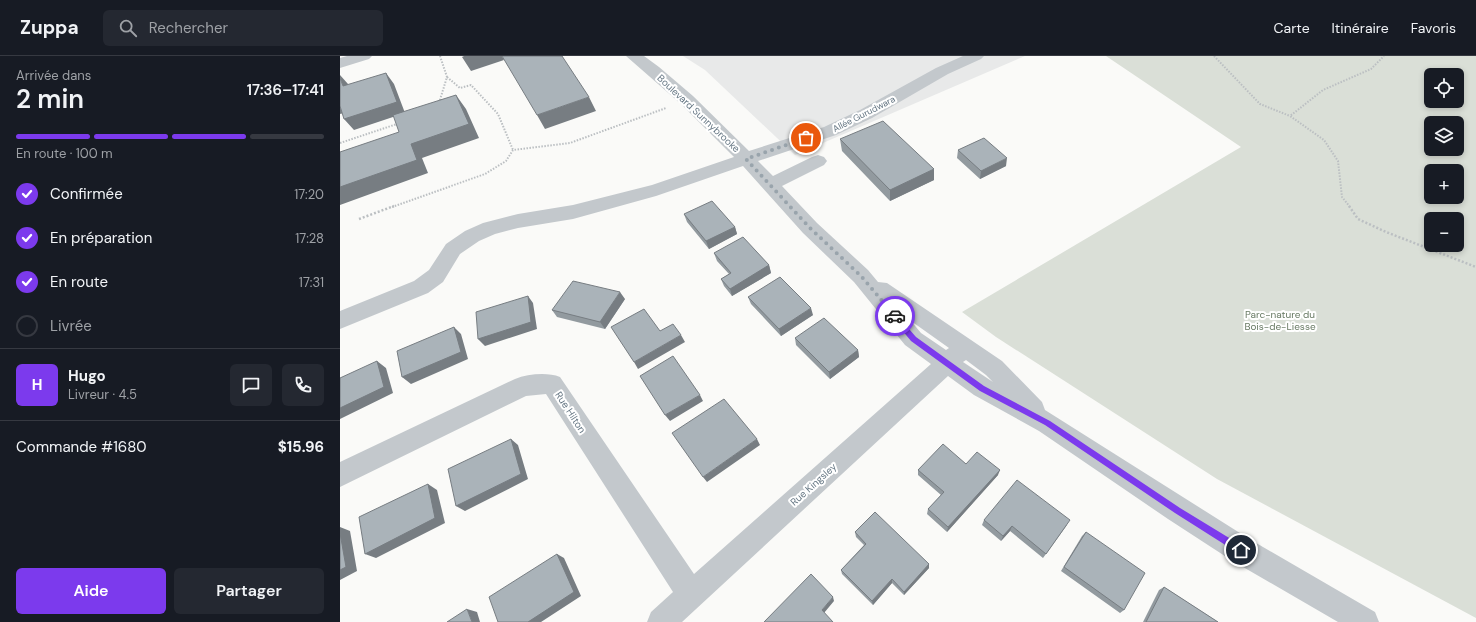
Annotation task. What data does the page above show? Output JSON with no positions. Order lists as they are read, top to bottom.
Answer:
{
  "streets": {
    "street": [
      "Boulevard Sunnybrooke",
      "Allée Gurudwara",
      "Rue Hilton",
      "Rue Kingsley"
    ]
  },
  "crossings": [
    ["Boulevard Sunnybrooke", "Allée Gurudwara"],
    ["Boulevard Sunnybrooke", "Rue Kingsley"],
    ["Rue Hilton", "Rue Kingsley"]
  ],
  "parks": ["Parc-nature du Bois-de-Liesse"],
  "page": {
    "header": "Zuppa",
    "search": "Rechercher",
    "nav": ["Carte", "Itinéraire", "Favoris"],
    "heading": ["2 min", "Arrivée dans", "17:36–17:41"],
    "panel": [
      "Hugo",
      "Livreur · 4.5",
      "Commande #1680",
      "$15.96"
    ],
    "map_buttons": ["+", "−"],
    "bar": "En route · 100 m",
    "list": [
      ["Confirmée", "17:20"],
      ["En préparation", "17:28"],
      ["En route", "17:31"],
      "Livrée"
    ],
    "round": "H",
    "buttons": ["Aide", "Partager"]
  }
}
